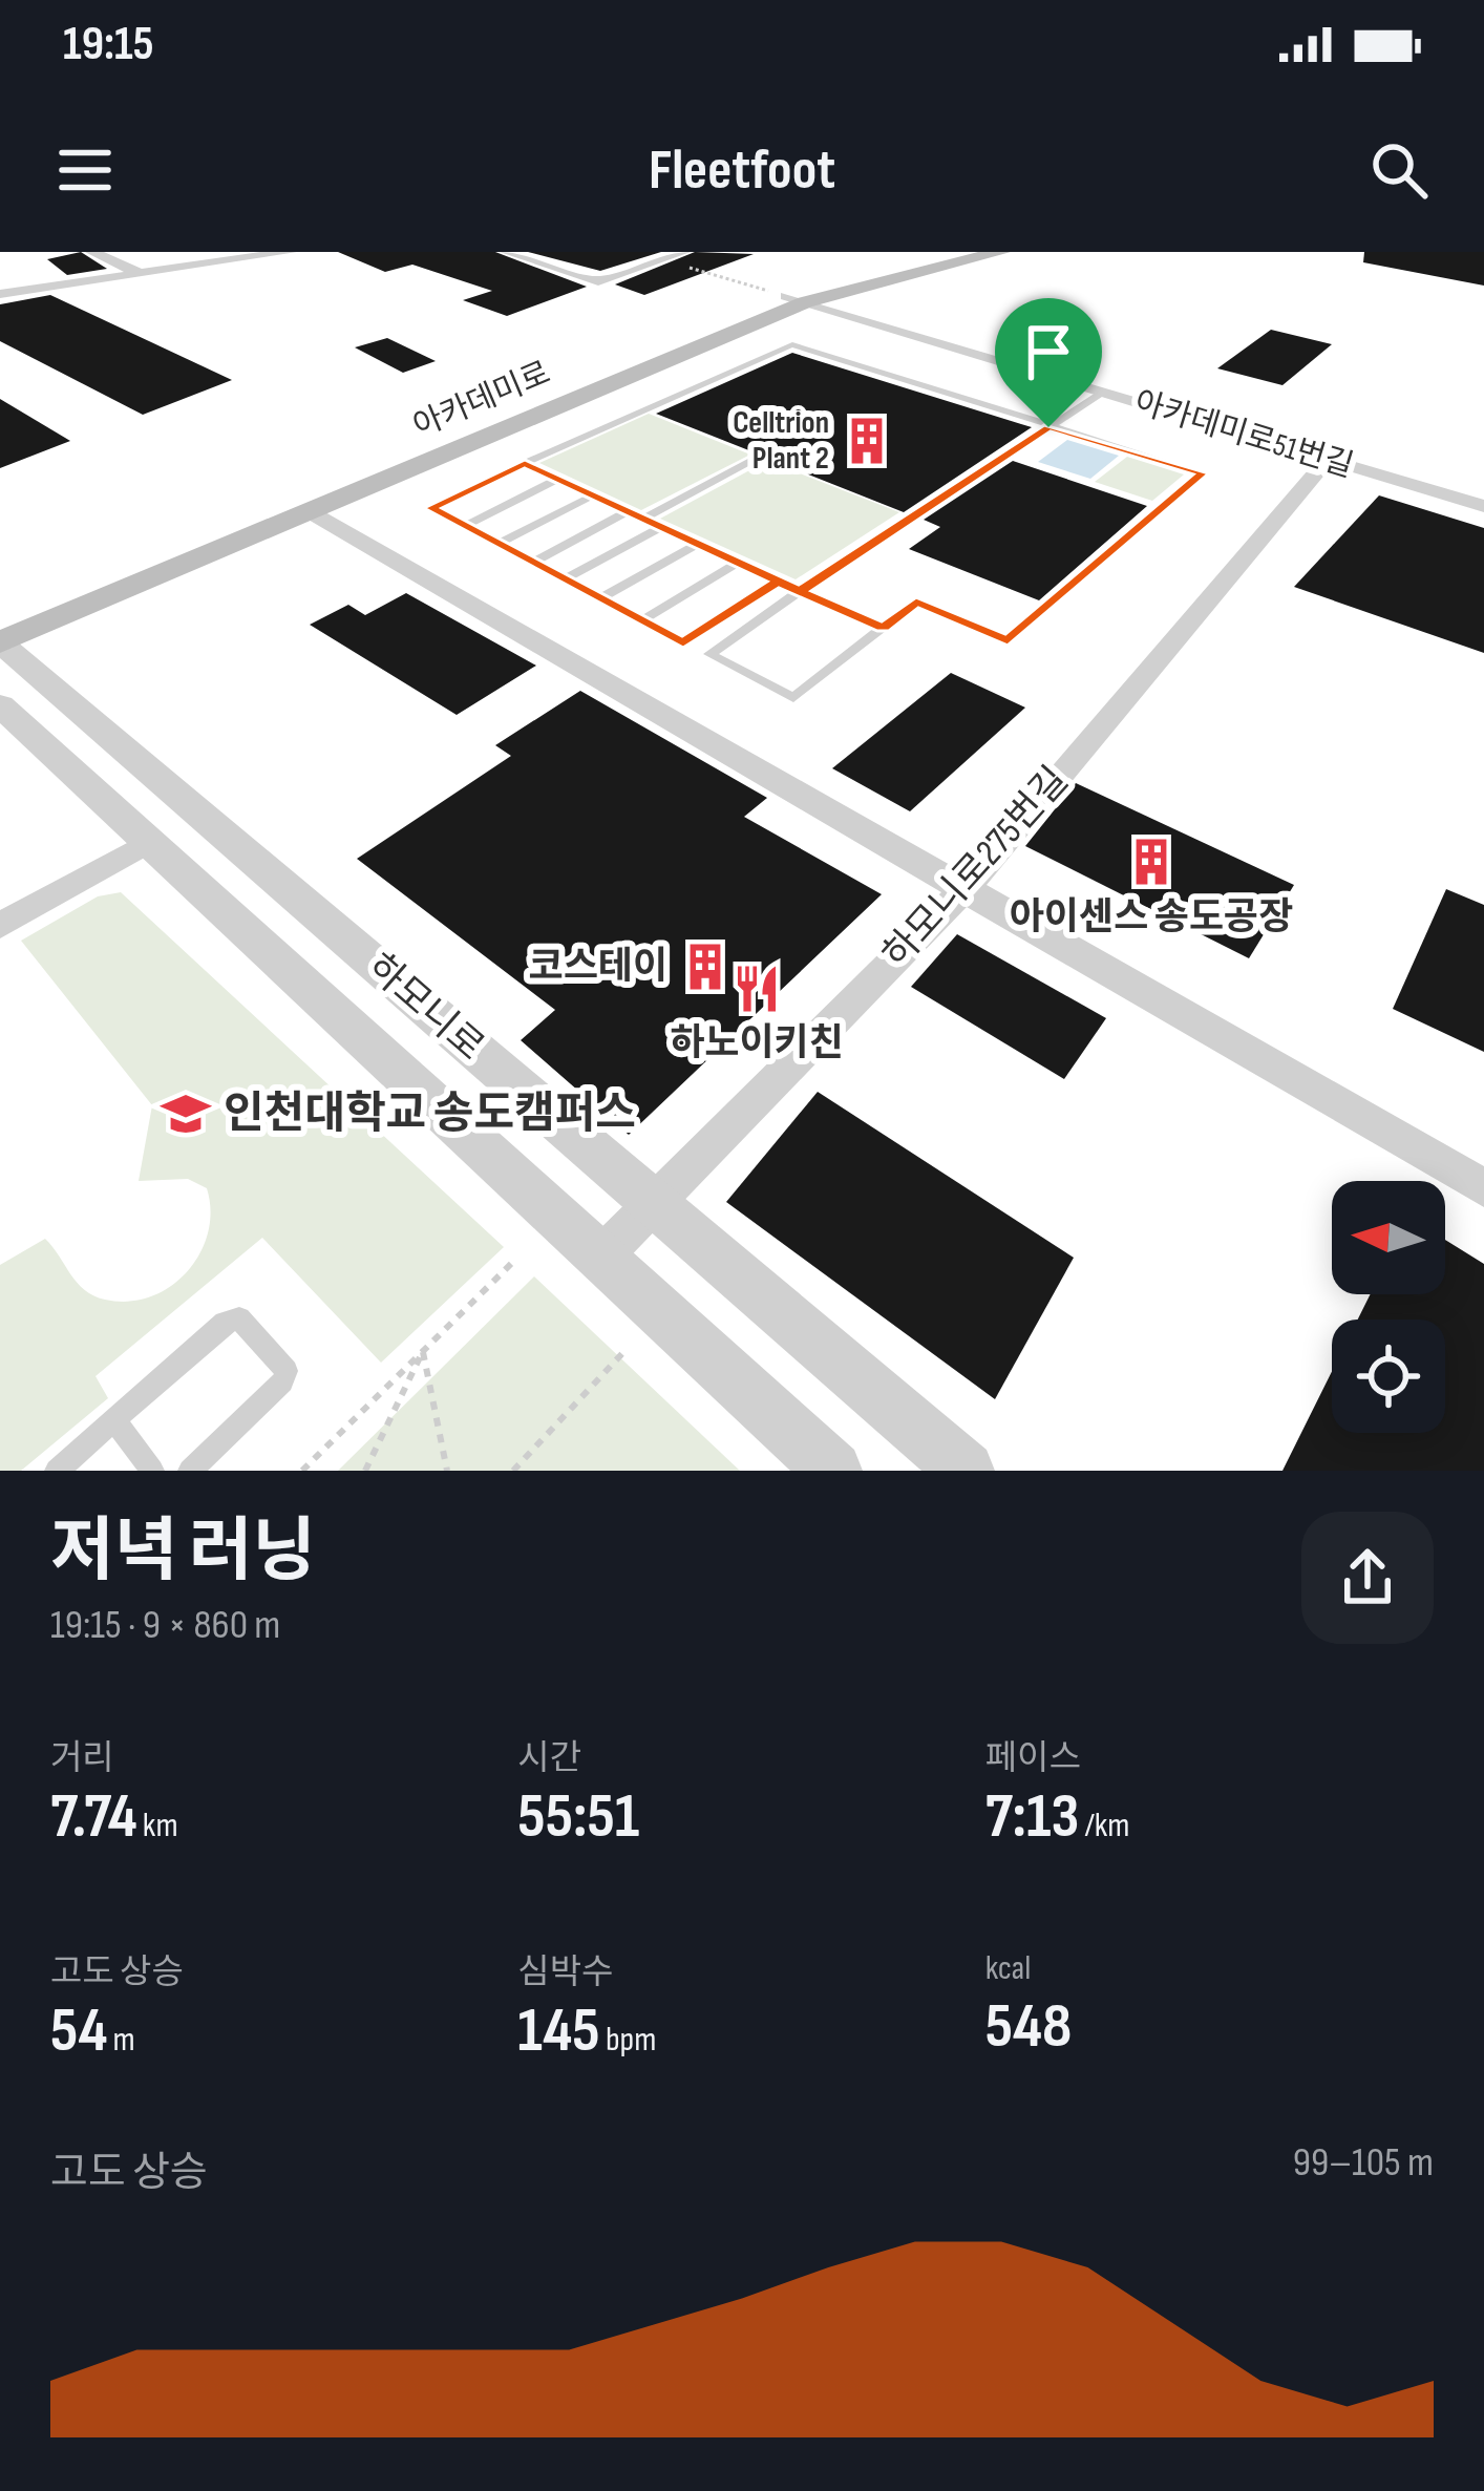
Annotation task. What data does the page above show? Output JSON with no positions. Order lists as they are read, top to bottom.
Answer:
{
  "streets": {
    "main road": ["아카데미로"],
    "street": ["아카데미로51번길", "하모니로275번길", "하모니로"]
  },
  "crossings": [
    ["아카데미로", "아카데미로51번길"],
    ["아카데미로", "하모니로"],
    ["아카데미로51번길", "하모니로275번길"],
    ["하모니로275번길", "하모니로"]
  ],
  "places": {
    "building": ["Celltrion Plant 2", "아이센스 송도공장", "코스테이"],
    "restaurant": ["하노이키친"],
    "school or university": ["인천대학교 송도캠퍼스"]
  },
  "north": "left",
  "page": {
    "status": "19:15",
    "header": "Fleetfoot",
    "heading": ["저녁 러닝", "19:15 · 9 × 860 m"],
    "stats": [
      ["거리", "7.74 km"],
      ["시간", "55:51"],
      ["페이스", "7:13 /km"],
      ["고도 상승", "54 m"],
      ["심박수", "145 bpm"],
      ["kcal", "548"]
    ],
    "chart": ["고도 상승", "99–105 m"]
  }
}
